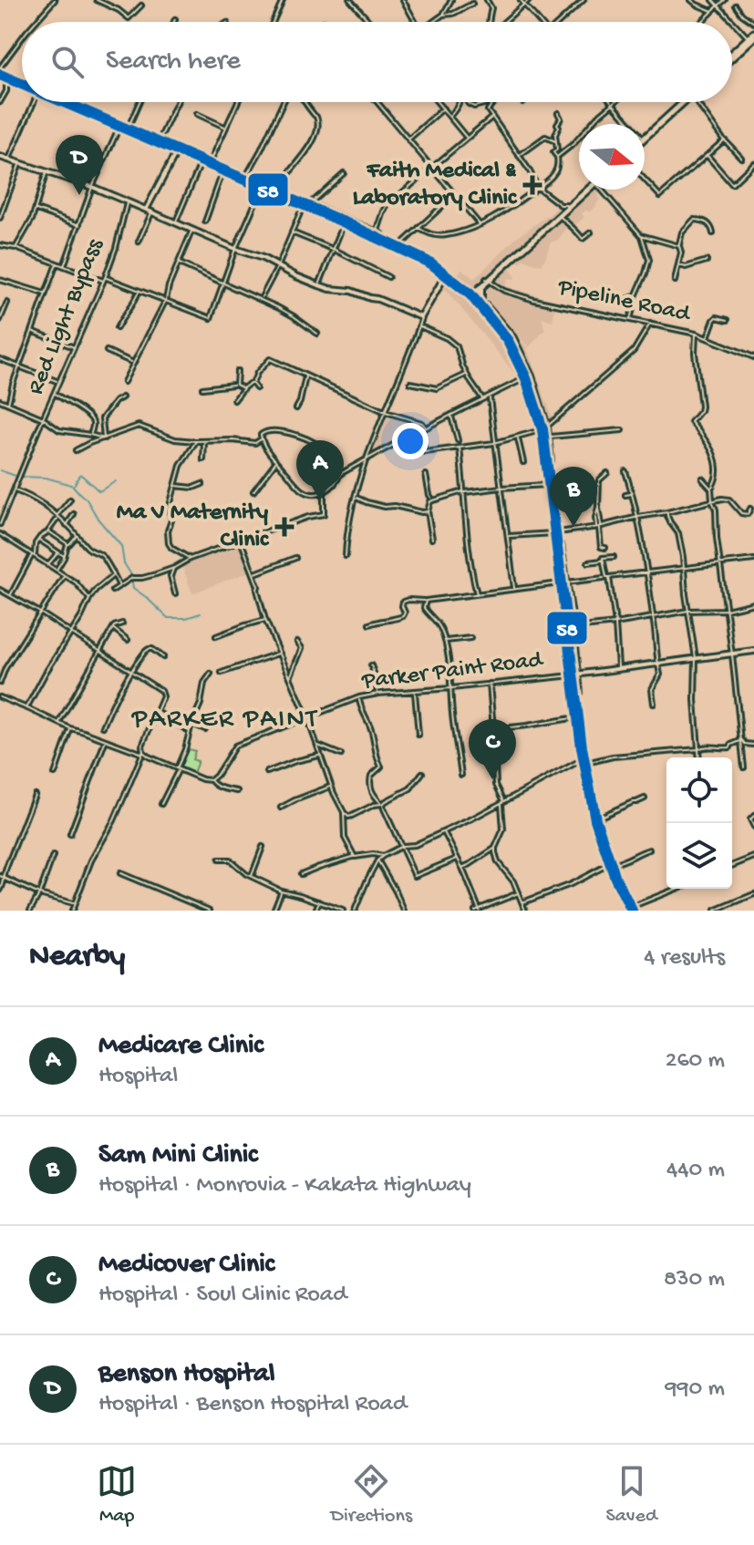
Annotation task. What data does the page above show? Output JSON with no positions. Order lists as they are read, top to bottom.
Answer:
{
  "streets": {
    "street": ["Pipeline Road", "Red Light Bypass", "Parker Paint Road"]
  },
  "districts": ["PARKER PAINT"],
  "places": {
    "health": ["Faith Medical & Laboratory Clinic", "Ma V Maternity Clinic"]
  },
  "lines": ["transit line 58"],
  "north": "right",
  "page": {
    "search": "Search here",
    "pins": [
      "D",
      "A",
      "B",
      "C"
    ],
    "heading": ["Nearby", "4 results"],
    "list": [
      {
        "mark": "A",
        "name": "Medicare Clinic",
        "note": "Hospital",
        "value": "260 m"
      },
      {
        "mark": "B",
        "name": "Sam Mini Clinic",
        "note": "Hospital · Monrovia - Kakata Highway",
        "value": "440 m"
      },
      {
        "mark": "C",
        "name": "Medicover Clinic",
        "note": "Hospital · Soul Clinic Road",
        "value": "830 m"
      },
      {
        "mark": "D",
        "name": "Benson Hospital",
        "note": "Hospital · Benson Hospital Road",
        "value": "990 m"
      }
    ],
    "nav": ["Map", "Directions", "Saved"]
  }
}
